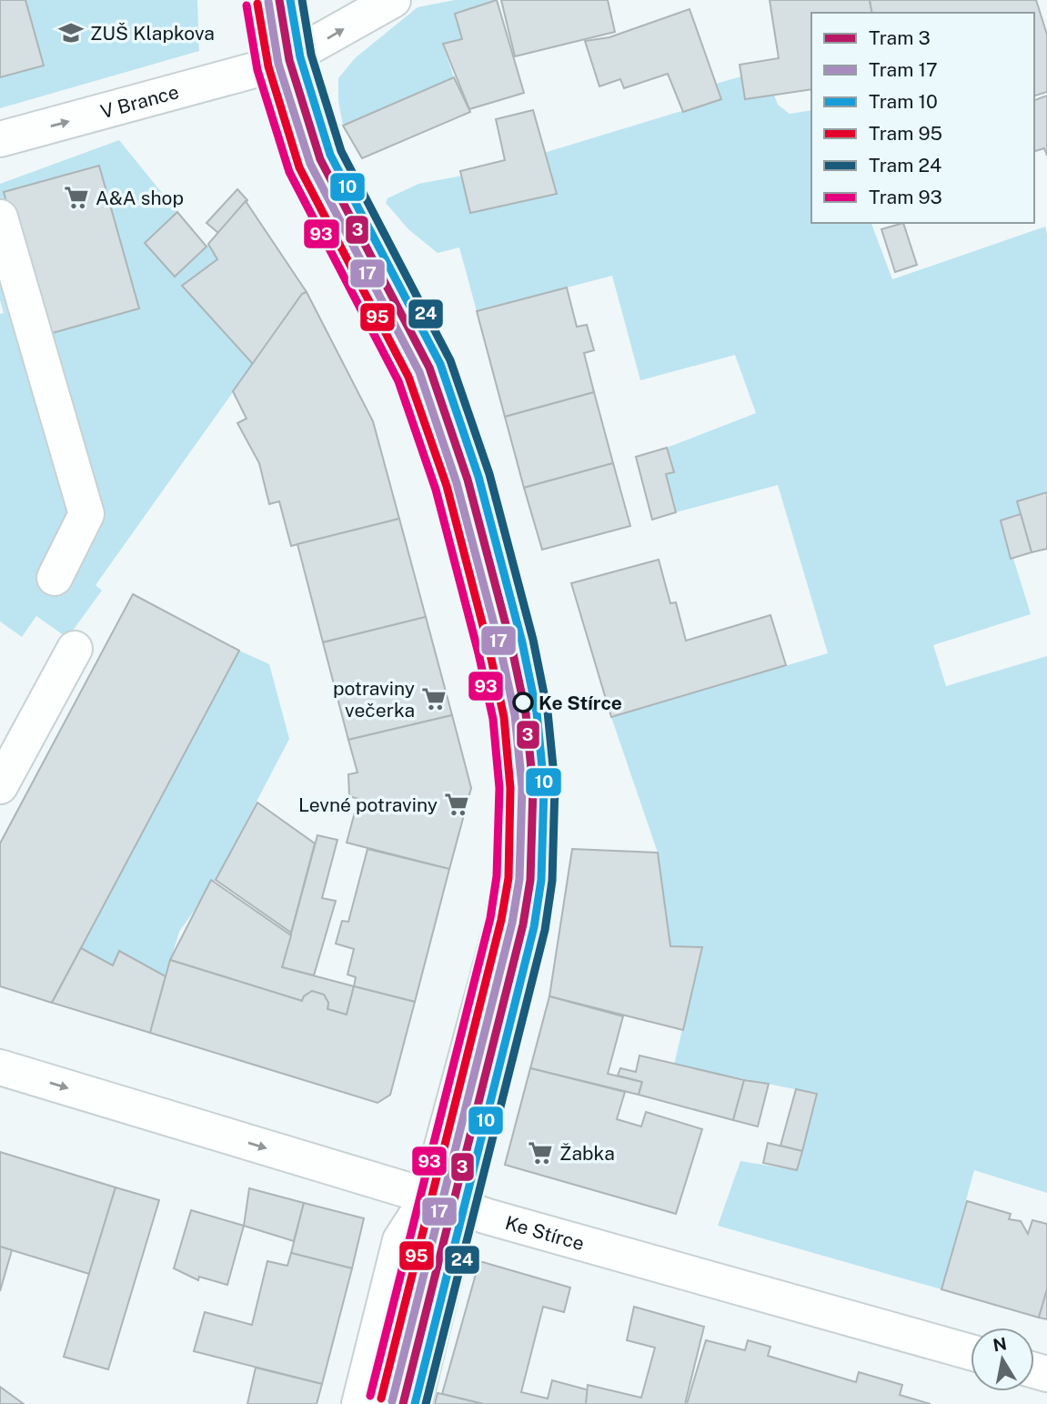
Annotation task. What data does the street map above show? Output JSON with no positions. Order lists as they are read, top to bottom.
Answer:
{
  "streets": {
    "street": ["V Brance", "Ke Stírce"]
  },
  "one_way": ["V Brance", "Ke Stírce"],
  "places": {
    "school or university": ["ZUŠ Klapkova"],
    "supermarket": [
      "A&A shop",
      "potraviny večerka",
      "Levné potraviny",
      "Žabka"
    ],
    "other": ["Ke Stírce"]
  },
  "lines": [
    "tram line 3",
    "tram line 10",
    "tram line 24",
    "tram line 17",
    "tram line 95",
    "tram line 93"
  ],
  "legend": [
    "Tram 3",
    "Tram 17",
    "Tram 10",
    "Tram 95",
    "Tram 24",
    "Tram 93"
  ],
  "north": "top"
}
